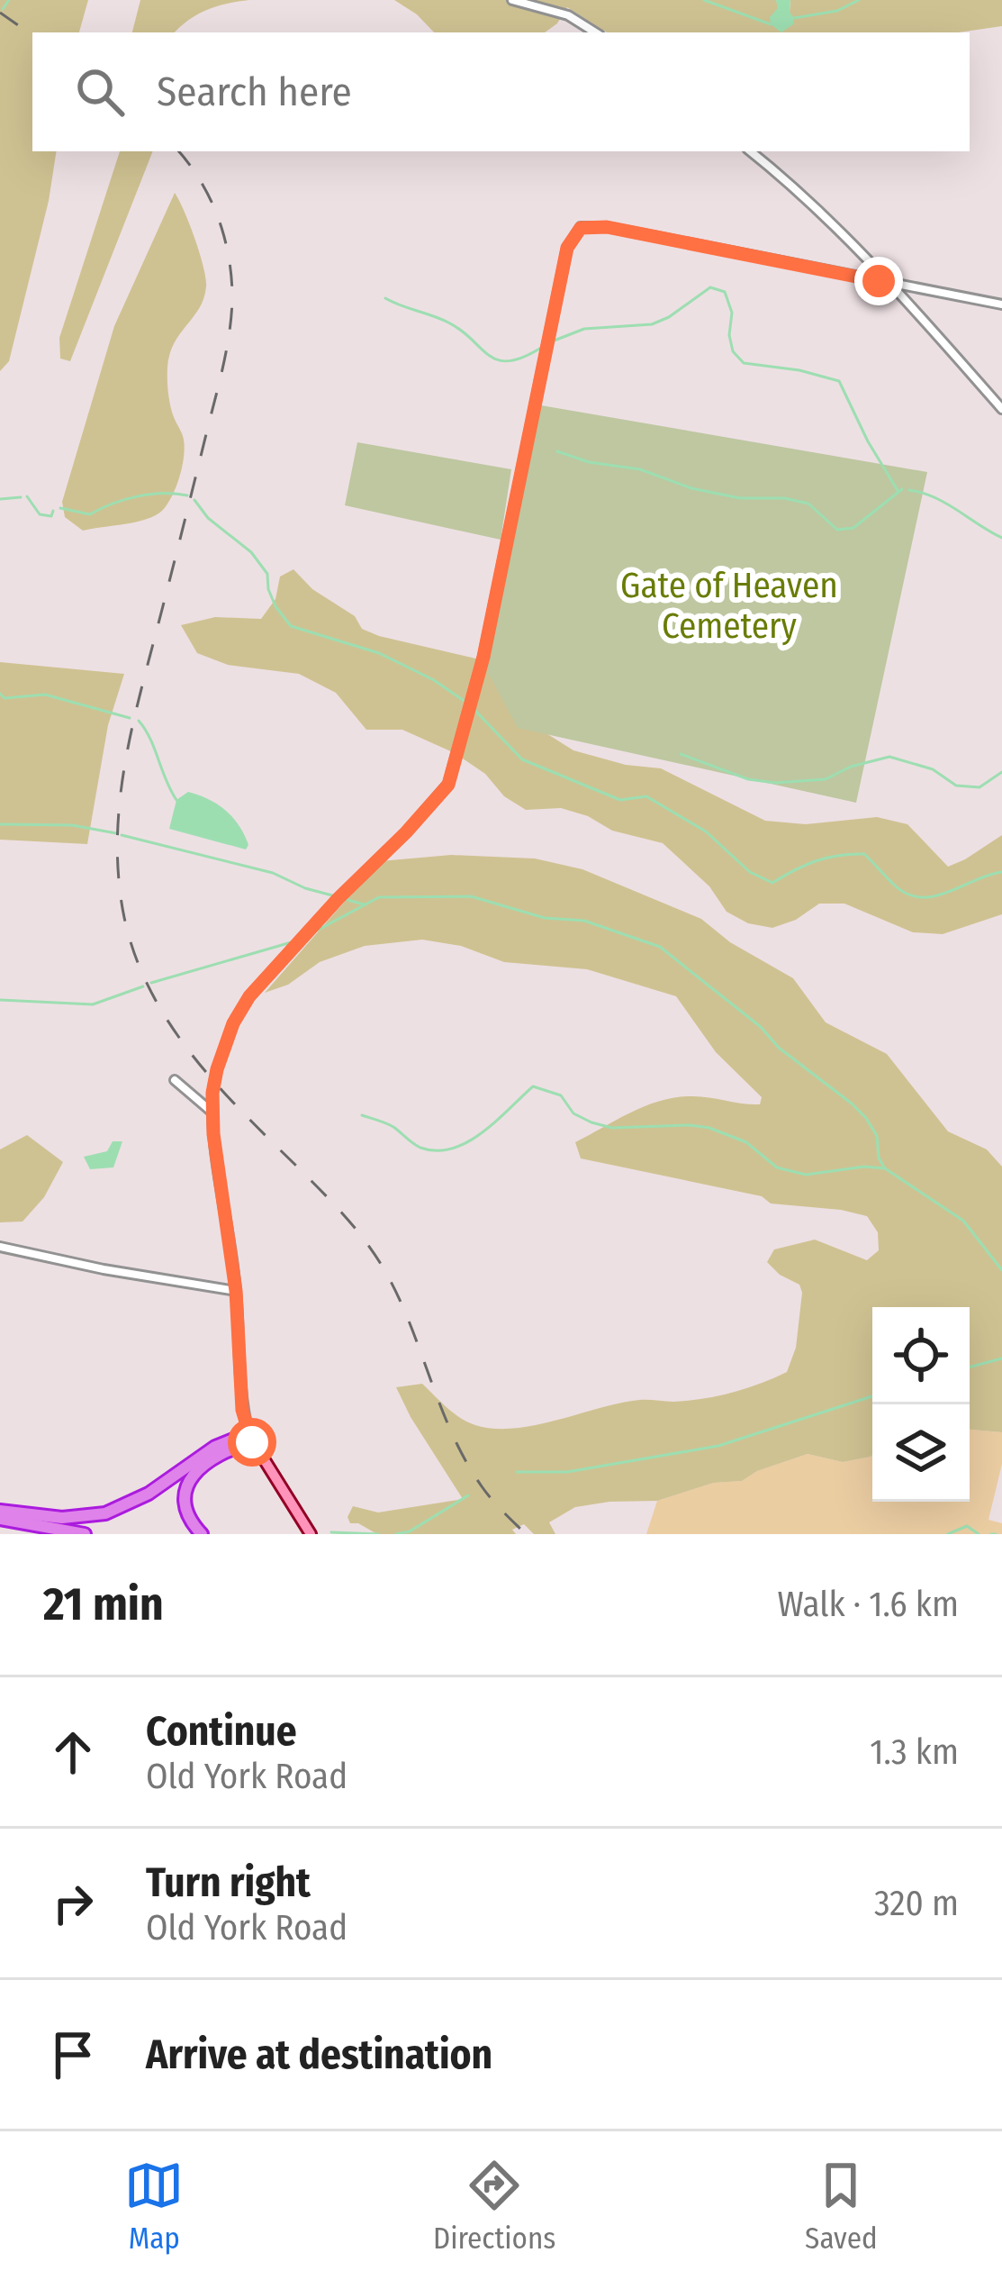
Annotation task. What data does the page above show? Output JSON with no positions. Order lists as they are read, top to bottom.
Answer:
{
  "parks": ["Gate of Heaven Cemetery"],
  "page": {
    "search": "Search here",
    "heading": ["21 min", "Walk · 1.6 km"],
    "list": [
      ["Continue", "Old York Road", "1.3 km"],
      ["Turn right", "Old York Road", "320 m"],
      "Arrive at destination"
    ],
    "nav": ["Map", "Directions", "Saved"]
  }
}
